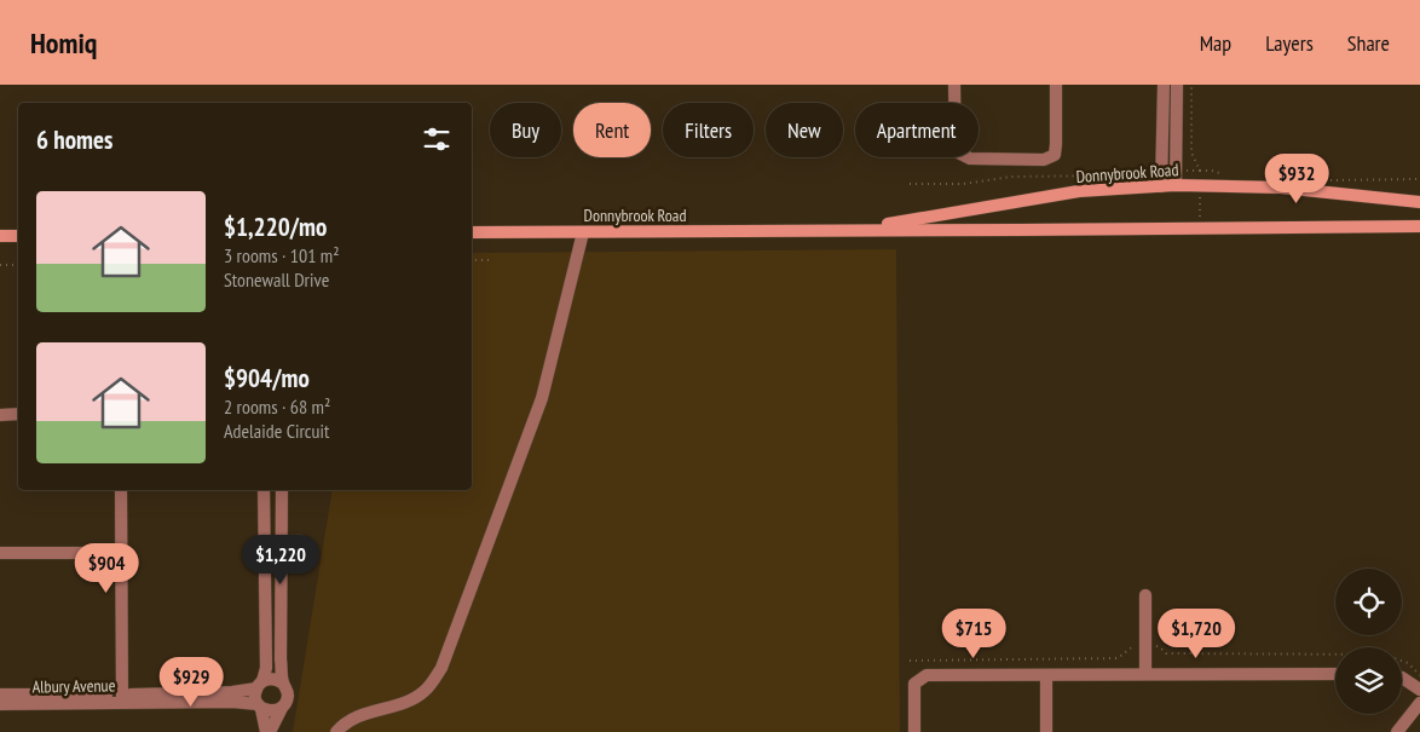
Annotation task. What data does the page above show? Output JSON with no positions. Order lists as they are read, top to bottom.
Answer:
{
  "streets": {
    "main road": ["Donnybrook Road"],
    "street": ["Albury Avenue"]
  },
  "page": {
    "header": "Homiq",
    "nav": ["Map", "Layers", "Share"],
    "chip": [
      "Buy",
      "Rent",
      "Filters",
      "New",
      "Apartment"
    ],
    "heading": "6 homes",
    "price": [
      "$932",
      "$1,220",
      "$904",
      "$715",
      "$1,720",
      "$929"
    ],
    "list": [
      {
        "name": "$1,220/mo",
        "note": "3 rooms · 101 m² · Stonewall Drive"
      },
      {
        "name": "$904/mo",
        "note": "2 rooms · 68 m² · Adelaide Circuit"
      }
    ]
  }
}
